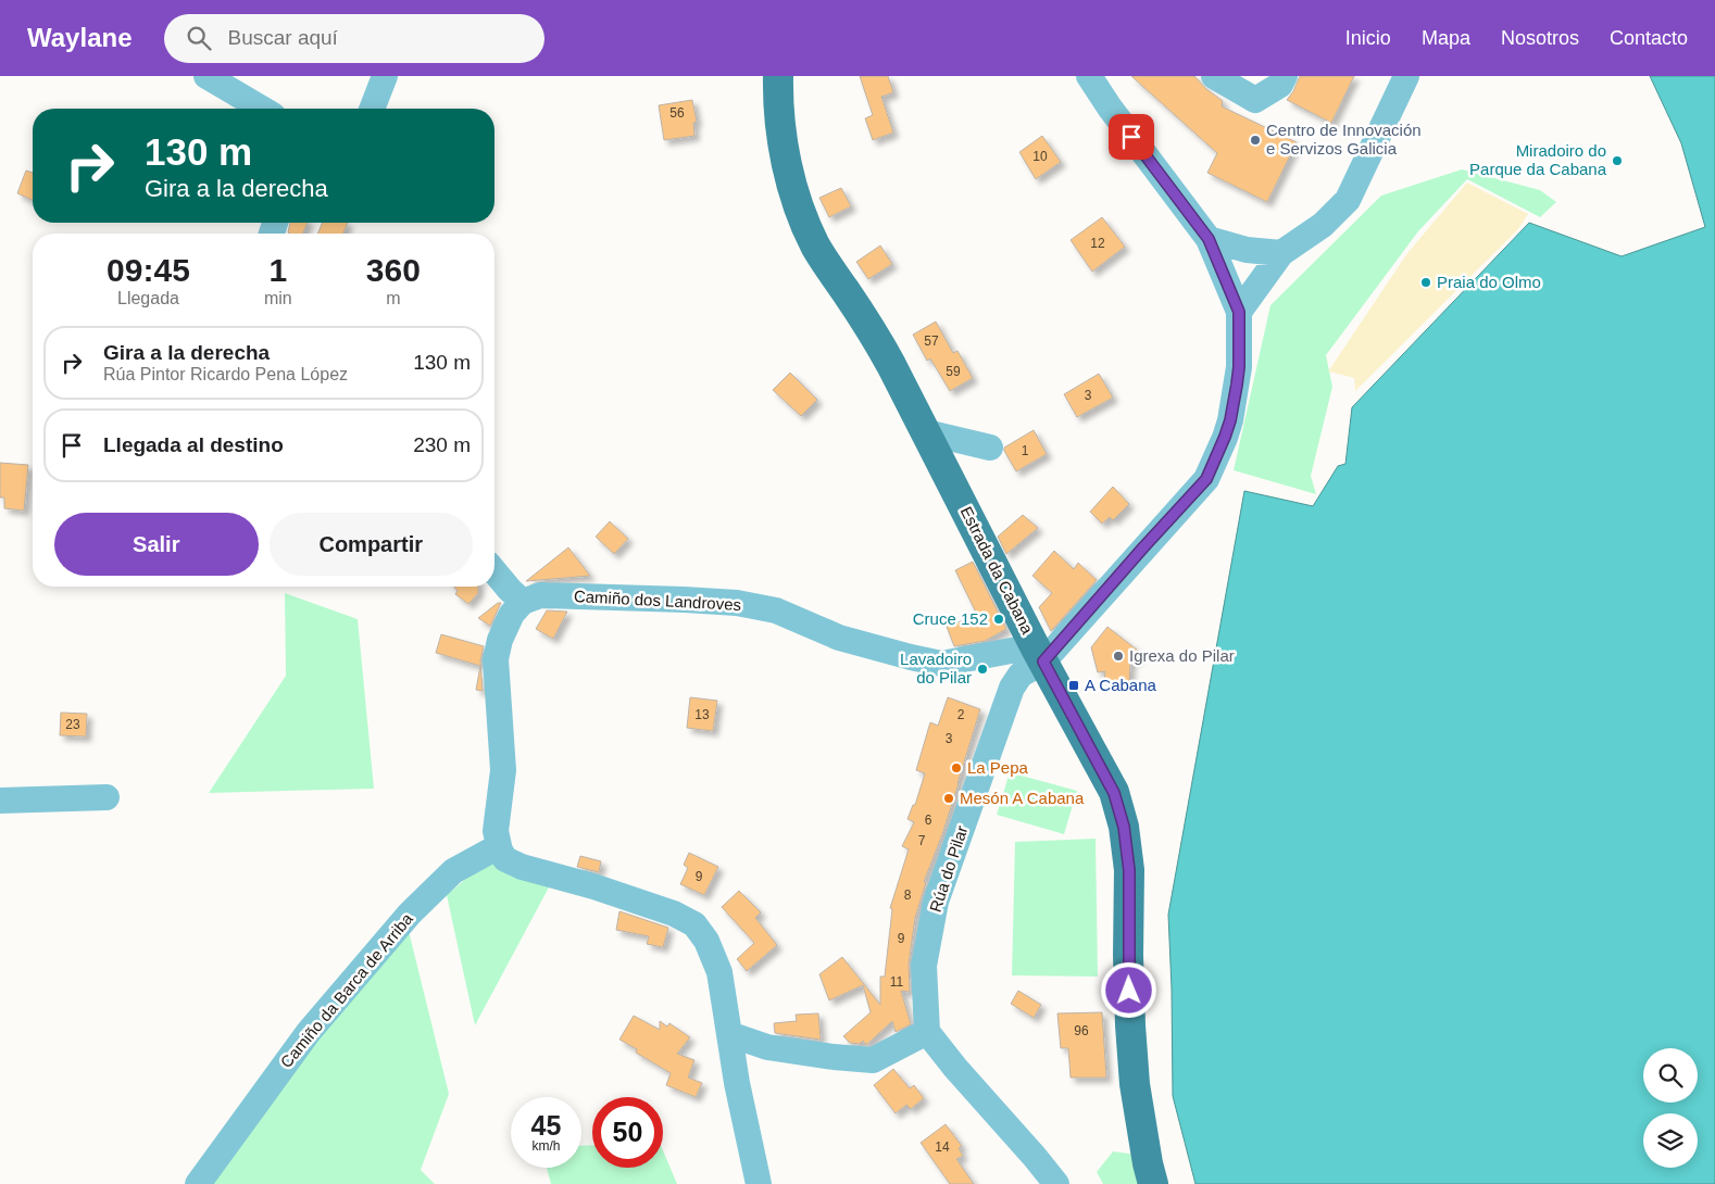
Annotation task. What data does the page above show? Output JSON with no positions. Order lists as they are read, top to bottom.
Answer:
{
  "streets": {
    "main road": ["Estrada da Cabana"],
    "street": ["Camiño dos Landroves", "Rúa do Pilar", "Camiño da Barca de Arriba"]
  },
  "crossings": [
    ["Estrada da Cabana", "Camiño dos Landroves"],
    ["Estrada da Cabana", "Rúa do Pilar"],
    ["Camiño dos Landroves", "Rúa do Pilar"]
  ],
  "places": {
    "other": [
      "Centro de Innovación e Servizos Galicia",
      "Miradoiro do Parque da Cabana",
      "Praia do Olmo",
      "Cruce 152",
      "Igrexa do Pilar",
      "Lavadoiro do Pilar",
      "La Pepa",
      "Mesón A Cabana"
    ],
    "transit": ["A Cabana"]
  },
  "house_numbers": [
    "56",
    "10",
    "12",
    "57",
    "59",
    "3",
    "1",
    "13",
    "2",
    "23",
    "3",
    "6",
    "7",
    "9",
    "8",
    "9",
    "11",
    "96",
    "14"
  ],
  "page": {
    "header": "Waylane",
    "search": "Buscar aquí",
    "nav": [
      "Inicio",
      "Mapa",
      "Nosotros",
      "Contacto"
    ],
    "turn": ["130 m", "Gira a la derecha"],
    "eta": [
      "09:45",
      "Llegada",
      "1",
      "min",
      "360",
      "m"
    ],
    "list": [
      {
        "name": "Gira a la derecha",
        "note": "Rúa Pintor Ricardo Pena López",
        "value": "130 m"
      },
      {
        "name": "Llegada al destino",
        "value": "230 m"
      }
    ],
    "buttons": ["Salir", "Compartir"],
    "speed": "45 km/h",
    "limit": "50"
  }
}
